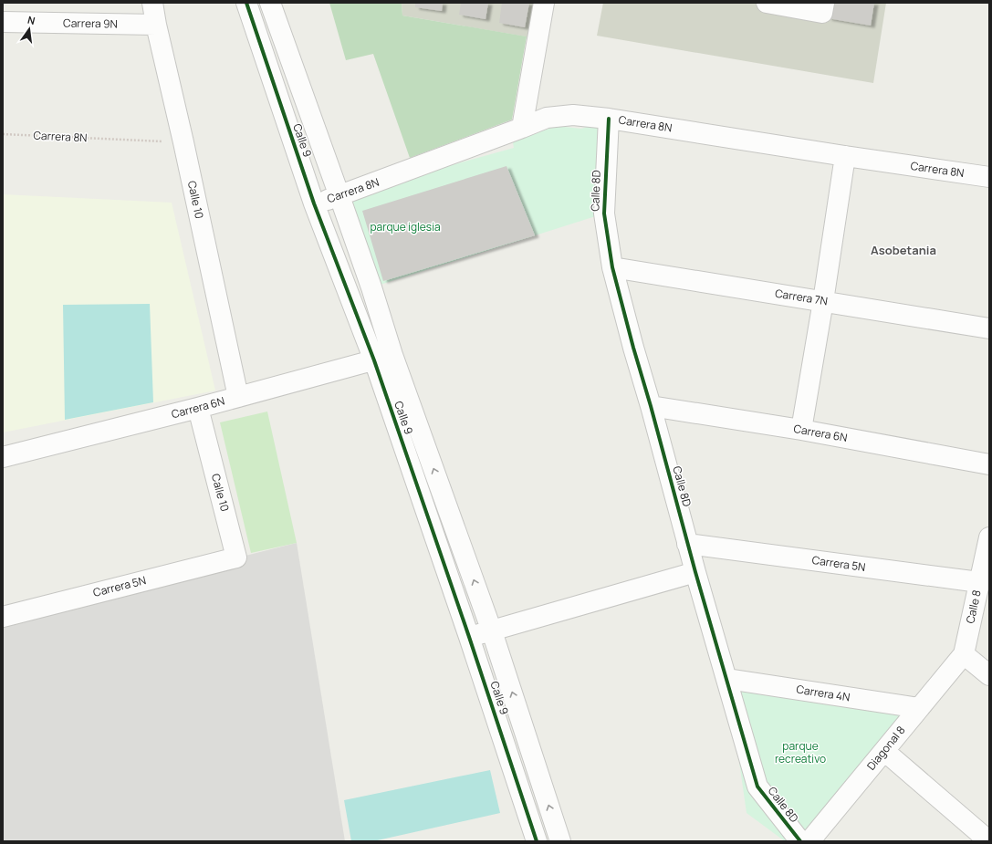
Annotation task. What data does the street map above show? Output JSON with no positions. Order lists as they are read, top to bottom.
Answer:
{
  "streets": {
    "street": [
      "Carrera 9N",
      "Carrera 8N",
      "Calle 9",
      "Calle 8D",
      "Calle 10",
      "Carrera 7N",
      "Carrera 6N",
      "Carrera 5N",
      "Calle 8",
      "Carrera 4N",
      "Diagonal 8"
    ]
  },
  "crossings": [
    ["Carrera 9N", "Calle 10"],
    ["Carrera 8N", "Calle 9"],
    ["Carrera 8N", "Calle 8D"],
    ["Carrera 8N", "Calle 10"],
    ["Calle 9", "Carrera 6N"],
    ["Calle 8D", "Carrera 7N"],
    ["Calle 8D", "Carrera 6N"],
    ["Calle 8D", "Carrera 5N"],
    ["Calle 8D", "Carrera 4N"],
    ["Calle 10", "Carrera 6N"],
    ["Calle 10", "Carrera 5N"],
    ["Carrera 5N", "Calle 8"],
    ["Calle 8", "Diagonal 8"],
    ["Carrera 4N", "Diagonal 8"]
  ],
  "districts": ["Asobetania"],
  "parks": ["parque iglesia", "parque recreativo"],
  "north": "top"
}
